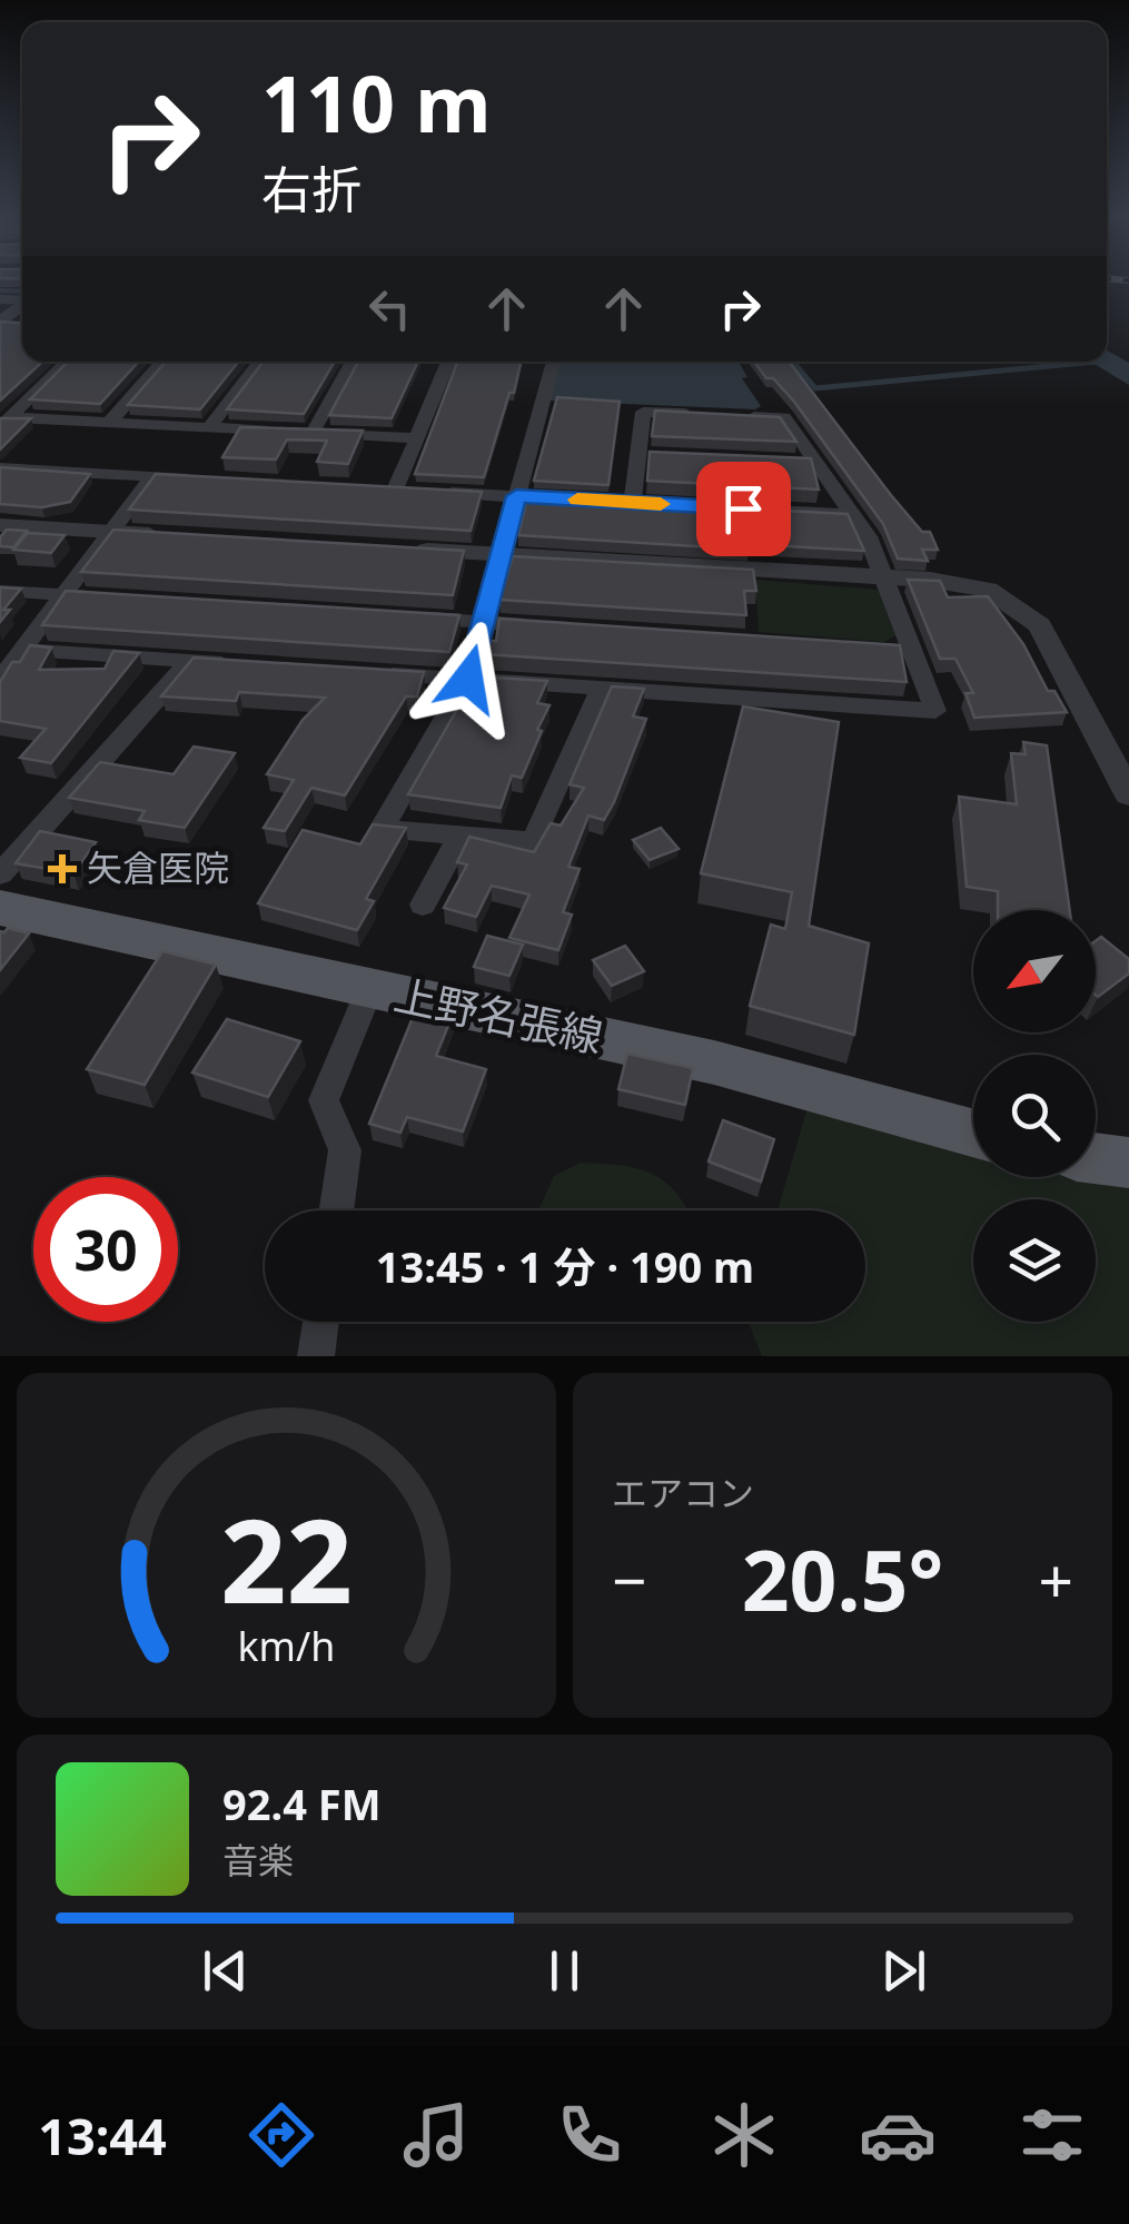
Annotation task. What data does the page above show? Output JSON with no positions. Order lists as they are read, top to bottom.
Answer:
{
  "streets": {
    "main road": ["上野名張線"]
  },
  "places": {
    "health": ["矢倉医院"]
  },
  "north": "bottom left",
  "page": {
    "turn": ["110 m", "右折"],
    "limit": "30",
    "trip": "13:45 · 1 分 · 190 m",
    "tile": "エアコン",
    "heat": ["−", "20.5°", "+"],
    "song": ["92.4 FM", "音楽"],
    "tabs": "13:44",
    "gauge": ["22", "km/h"]
  }
}
